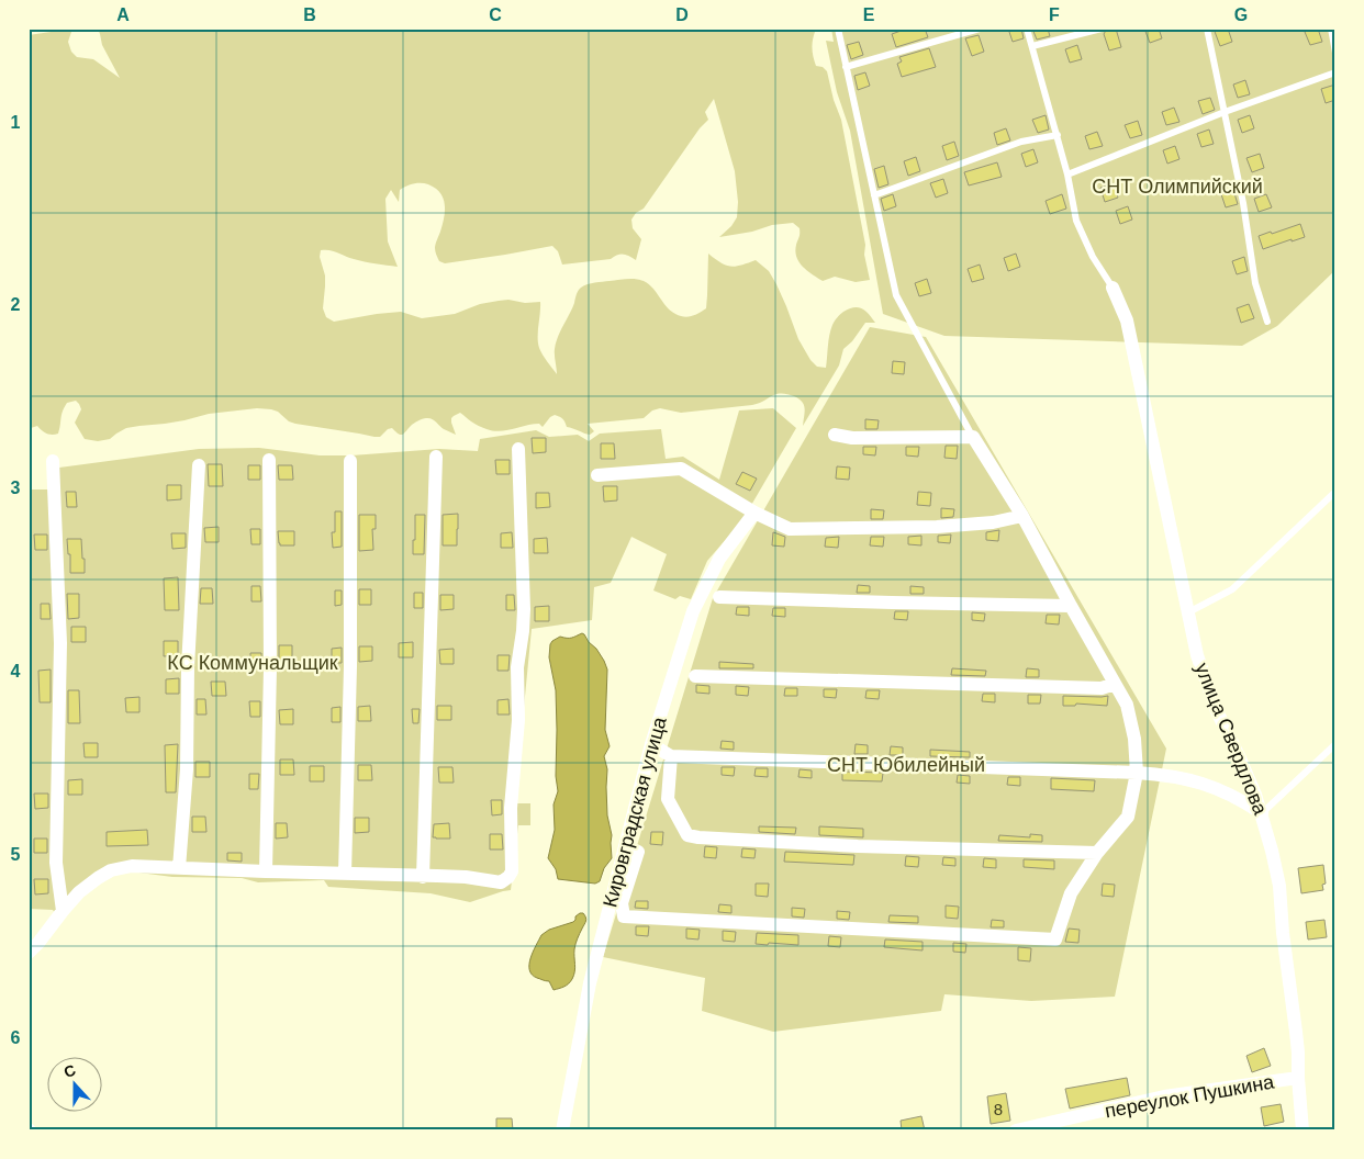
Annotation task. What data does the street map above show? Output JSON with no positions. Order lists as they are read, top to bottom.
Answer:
{
  "streets": {
    "street": ["улица Свердлова", "Кировградская улица", "переулок Пушкина"]
  },
  "crossings": [
    ["улица Свердлова", "переулок Пушкина"]
  ],
  "parks": ["СНТ Олимпийский", "КС Коммунальщик", "СНТ Юбилейный"],
  "house_numbers": ["8"],
  "north": "top",
  "grid": {
    "columns": [
      "A",
      "B",
      "C",
      "D",
      "E",
      "F",
      "G"
    ],
    "rows": [
      "1",
      "2",
      "3",
      "4",
      "5",
      "6"
    ]
  }
}
